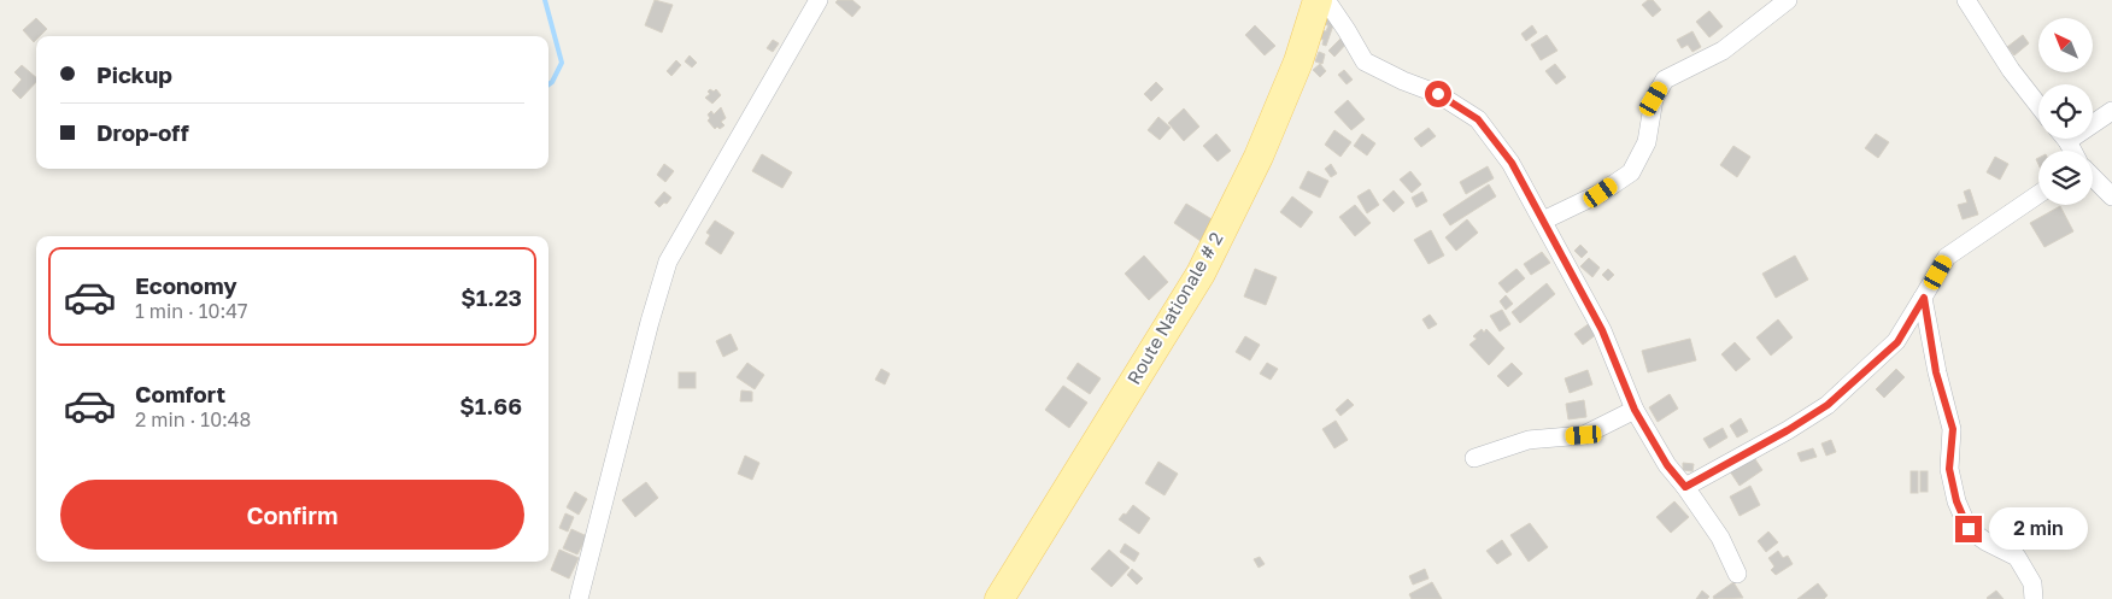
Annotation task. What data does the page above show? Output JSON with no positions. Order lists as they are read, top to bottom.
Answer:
{
  "streets": {
    "main road": ["Route Nationale # 2"]
  },
  "north": "top left",
  "page": {
    "banner": ["Pickup", "Drop-off"],
    "list": [
      {
        "name": "Economy",
        "note": "1 min · 10:47",
        "value": "$1.23"
      },
      {
        "name": "Comfort",
        "note": "2 min · 10:48",
        "value": "$1.66"
      }
    ],
    "buttons": "Confirm",
    "bubble": "2 min"
  }
}
